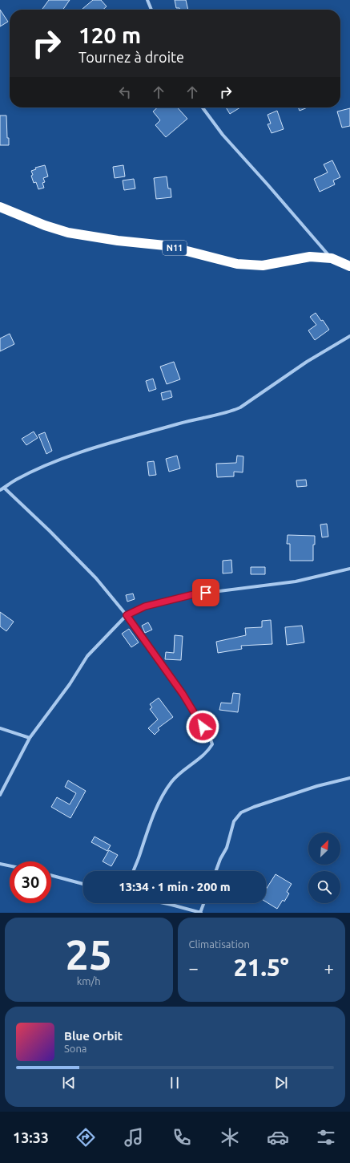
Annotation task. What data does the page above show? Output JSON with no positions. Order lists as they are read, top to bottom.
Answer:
{
  "streets": {
    "highway": ["N11"]
  },
  "north": "top right",
  "page": {
    "turn": ["120 m", "Tournez à droite"],
    "limit": "30",
    "trip": "13:34 · 1 min · 200 m",
    "tile": [
      ["25", "km/h"],
      "Climatisation"
    ],
    "heat": ["−", "21.5°", "+"],
    "song": ["Blue Orbit", "Sona"],
    "tabs": "13:33"
  }
}
